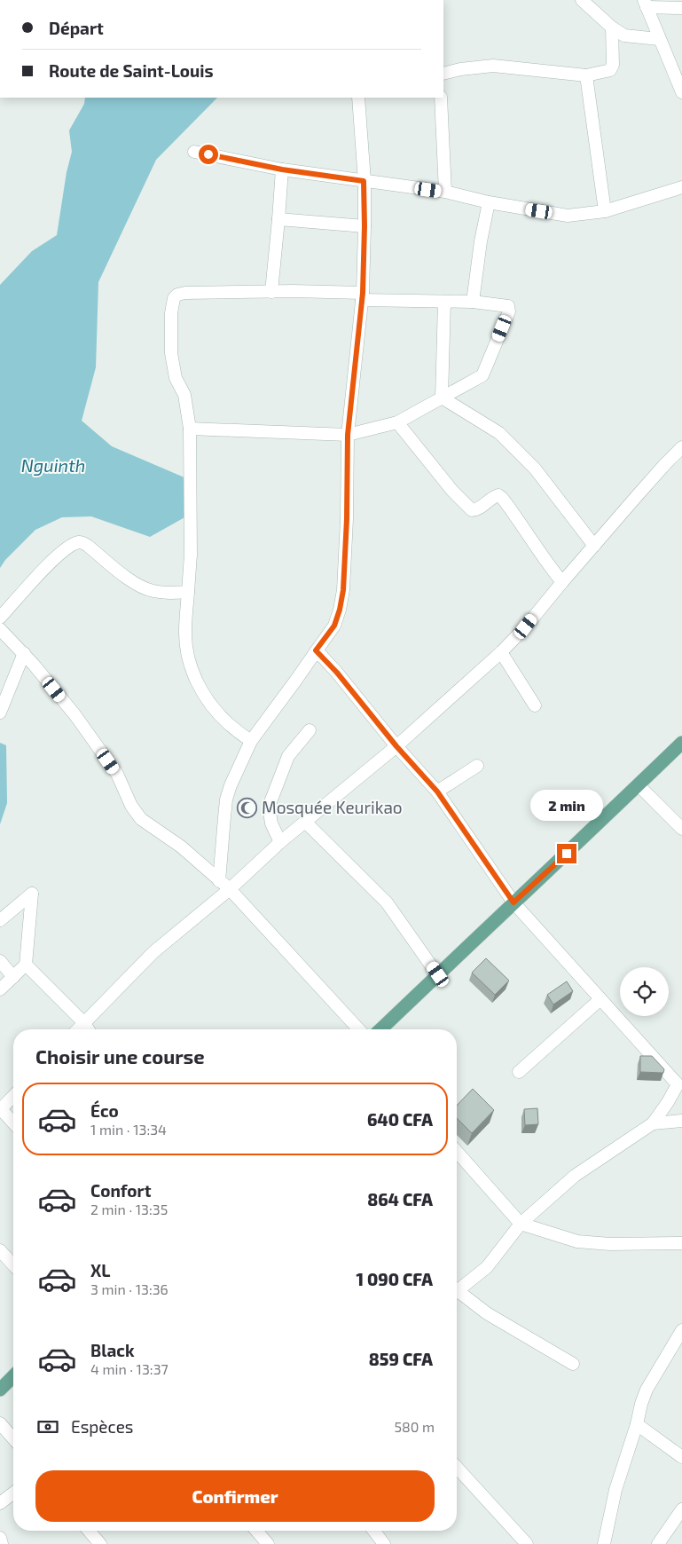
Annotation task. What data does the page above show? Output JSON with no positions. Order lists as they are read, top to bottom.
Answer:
{
  "water": ["Nguinth"],
  "places": {
    "mosque": ["Mosquée Keurikao"]
  },
  "page": {
    "banner": ["Départ", "Route de Saint-Louis"],
    "bubble": "2 min",
    "heading": "Choisir une course",
    "list": [
      {
        "name": "Éco",
        "note": "1 min · 13:34",
        "value": "640 CFA"
      },
      {
        "name": "Confort",
        "note": "2 min · 13:35",
        "value": "864 CFA"
      },
      {
        "name": "XL",
        "note": "3 min · 13:36",
        "value": "1 090 CFA"
      },
      {
        "name": "Black",
        "note": "4 min · 13:37",
        "value": "859 CFA"
      }
    ],
    "pay": ["Espèces", "580 m"],
    "buttons": "Confirmer"
  }
}
